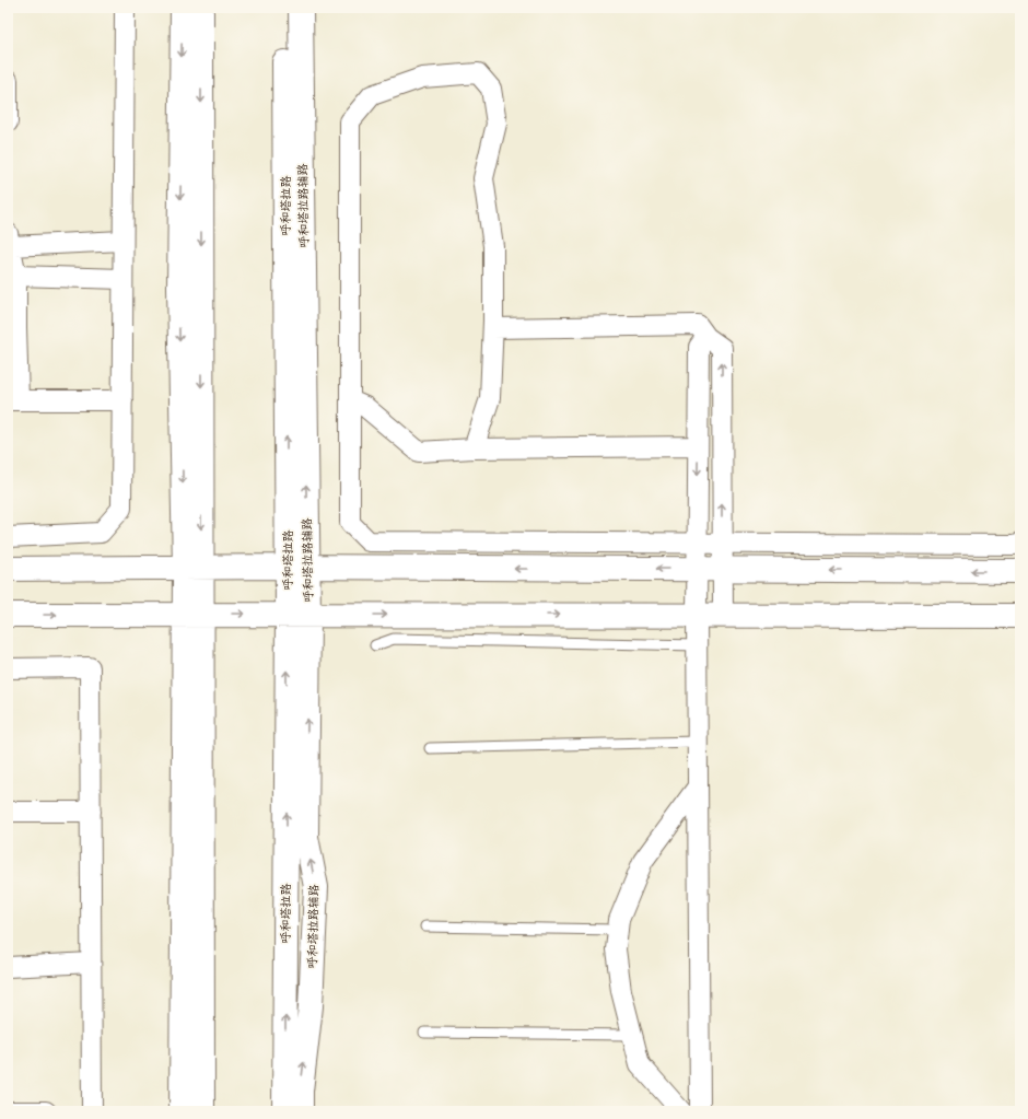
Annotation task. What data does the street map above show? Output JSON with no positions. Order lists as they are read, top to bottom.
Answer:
{
  "streets": {
    "street": ["呼和塔拉路", "呼和塔拉路辅路"]
  },
  "crossings": [
    ["呼和塔拉路", "呼和塔拉路辅路"]
  ]
}
